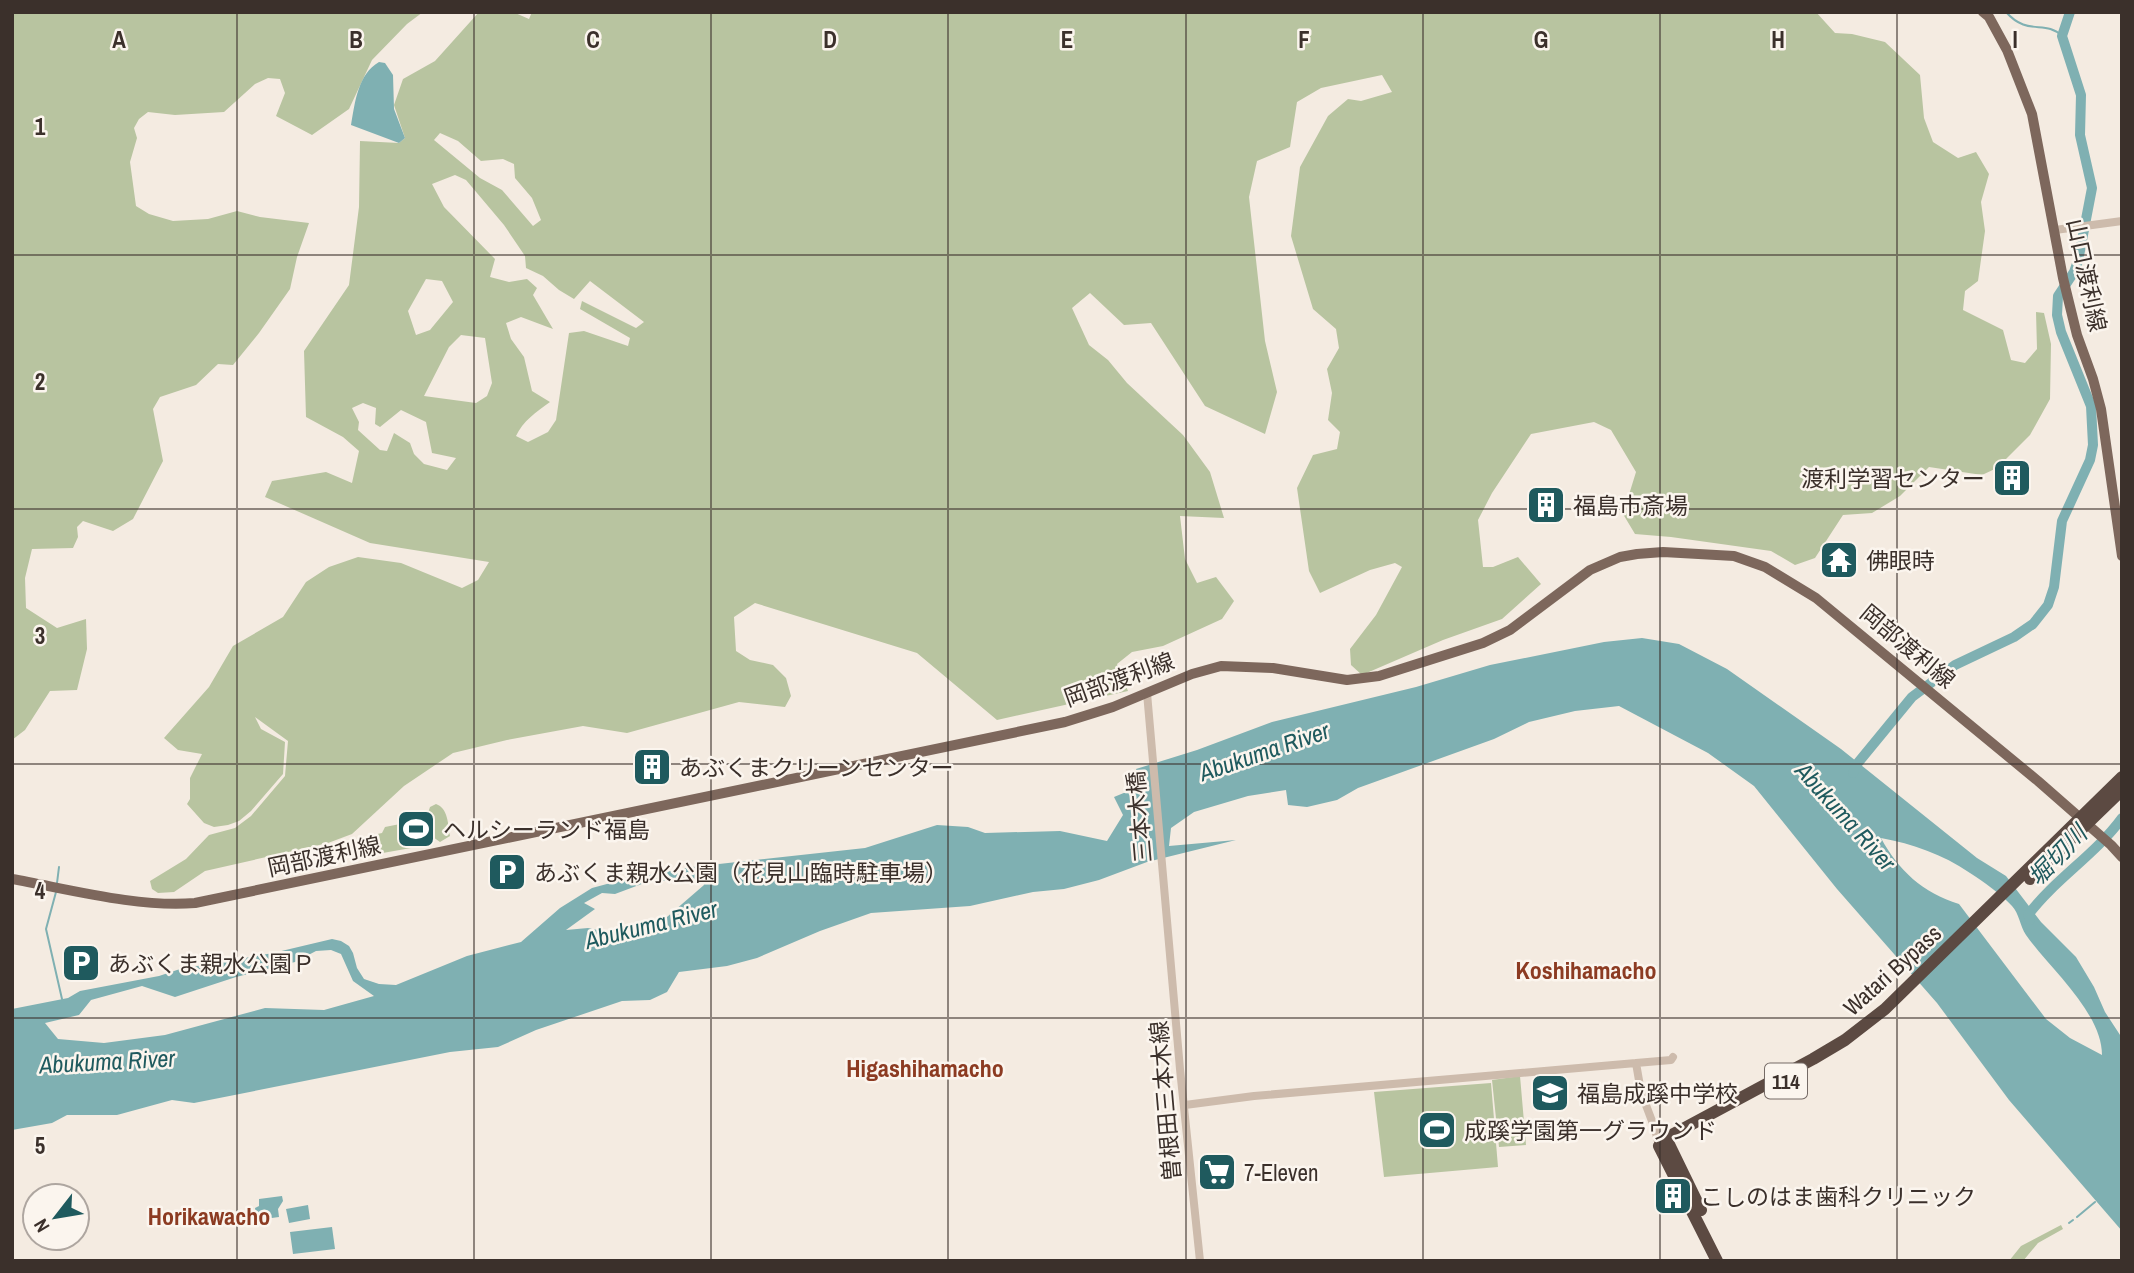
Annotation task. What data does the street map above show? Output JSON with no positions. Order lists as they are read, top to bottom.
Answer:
{
  "streets": {
    "highway": ["Watari Bypass", "114"],
    "main road": ["山口渡利線", "岡部渡利線"],
    "street": ["三本木橋", "曽根田三本木線"]
  },
  "crossings": [
    ["岡部渡利線", "三本木橋"],
    ["岡部渡利線", "Watari Bypass"],
    ["三本木橋", "曽根田三本木線"]
  ],
  "districts": ["Koshihamacho", "Higashihamacho", "Horikawacho"],
  "water": ["Abukuma River", "堀切川"],
  "places": {
    "building": [
      "渡利学習センター",
      "福島市斎場",
      "あぶくまクリーンセンター",
      "こしのはま歯科クリニック"
    ],
    "temple": ["佛眼時"],
    "sports": ["ヘルシーランド福島", "成蹊学園第一グラウンド"],
    "parking": ["あぶくま親水公園（花見山臨時駐車場）", "あぶくま親水公園Ｐ"],
    "school or university": ["福島成蹊中学校"],
    "supermarket": ["7-Eleven"]
  },
  "north": "bottom left",
  "grid": {
    "columns": [
      "A",
      "B",
      "C",
      "D",
      "E",
      "F",
      "G",
      "H",
      "I"
    ],
    "rows": [
      "1",
      "2",
      "3",
      "4",
      "5"
    ]
  }
}
